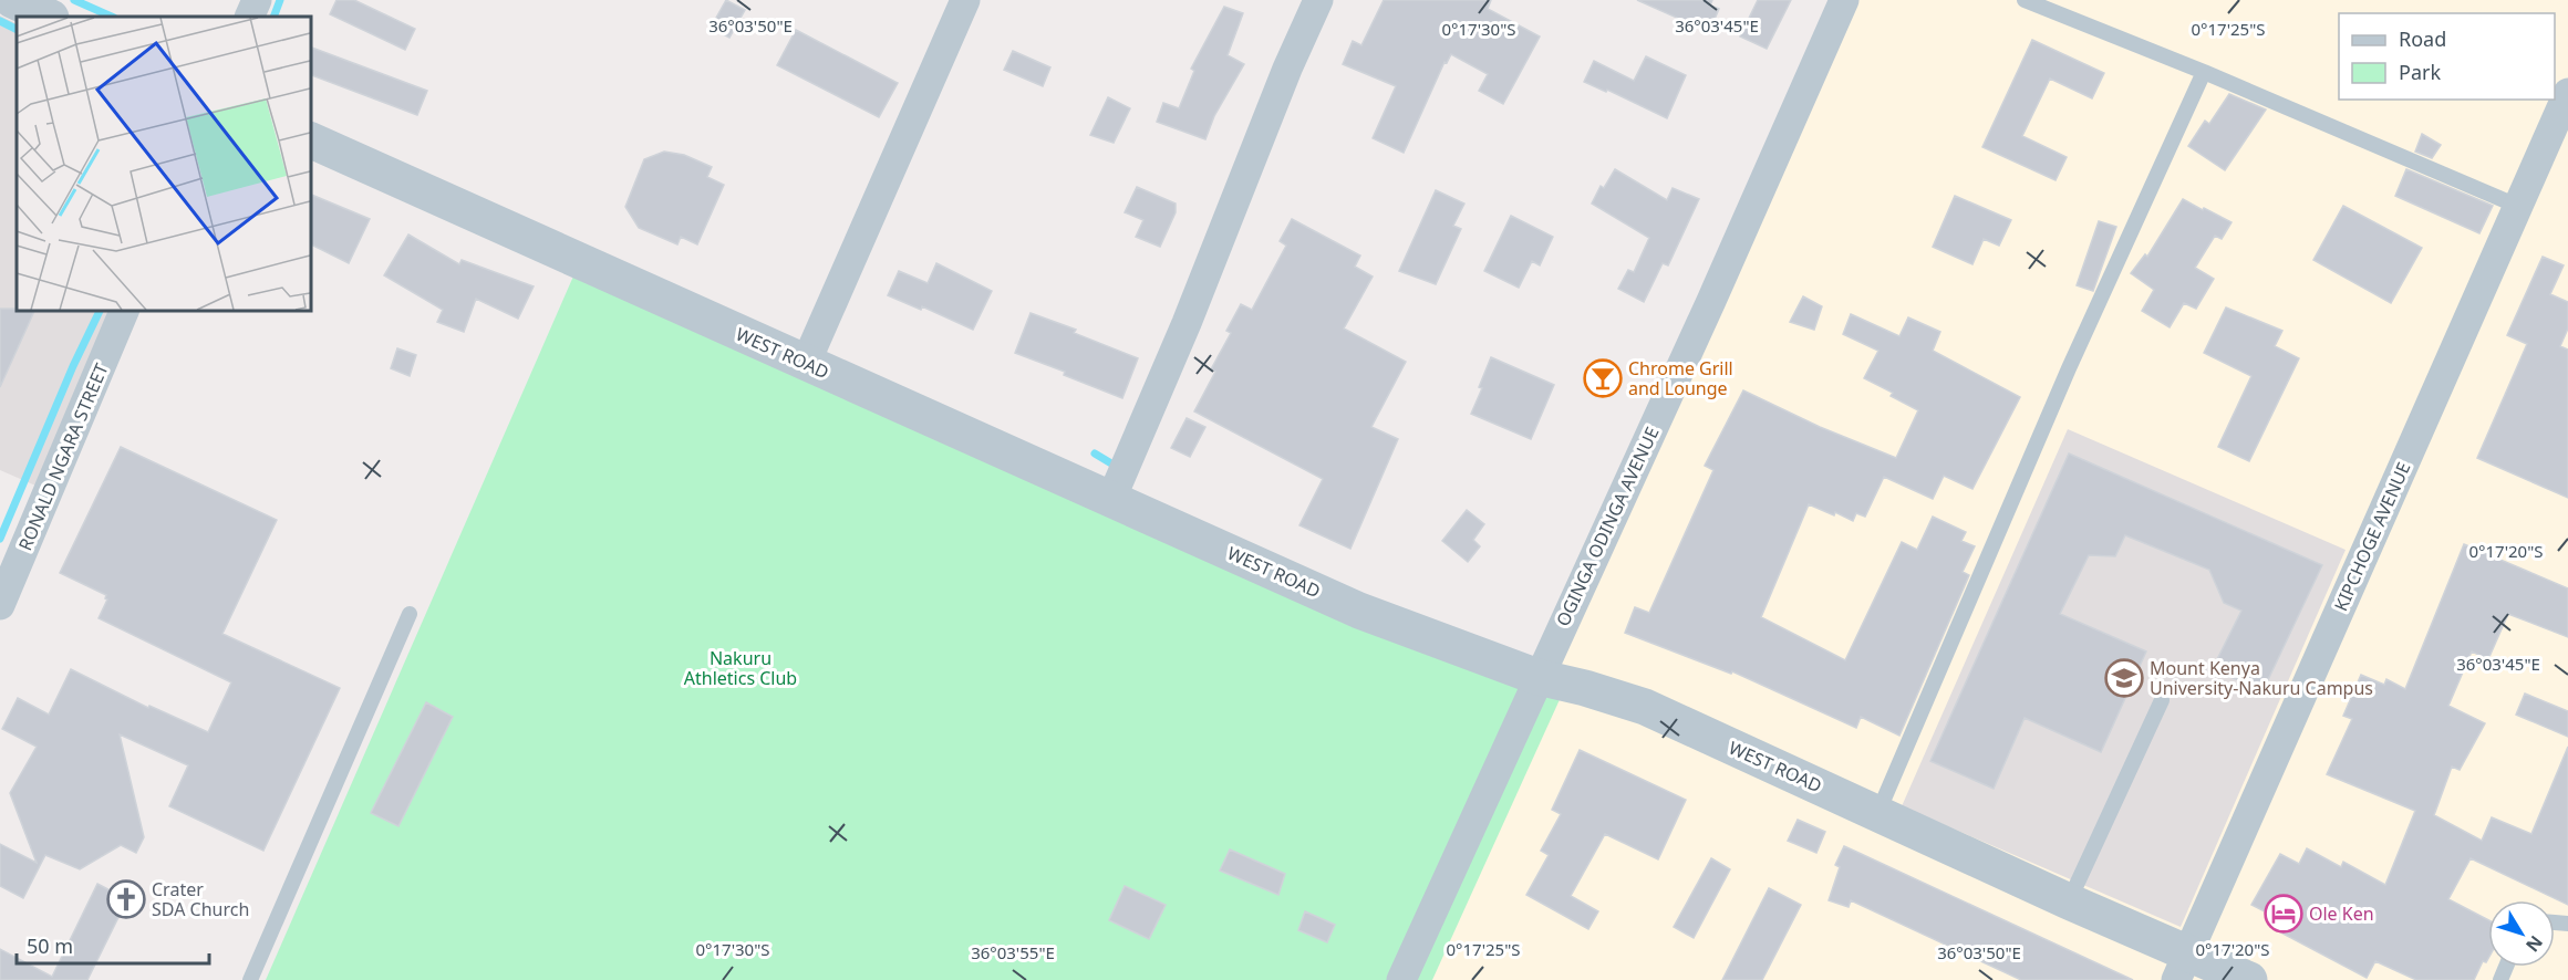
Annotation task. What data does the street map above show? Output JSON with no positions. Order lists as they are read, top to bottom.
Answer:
{
  "streets": {
    "street": [
      "WEST ROAD",
      "RONALD NGARA STREET",
      "OGINGA ODINGA AVENUE",
      "KIPCHOGE AVENUE"
    ]
  },
  "crossings": [
    ["WEST ROAD", "OGINGA ODINGA AVENUE"],
    ["WEST ROAD", "KIPCHOGE AVENUE"]
  ],
  "parks": ["Nakuru Athletics Club"],
  "places": {
    "bar": ["Chrome Grill and Lounge"],
    "school or university": ["Mount Kenya University-Nakuru Campus"],
    "church": ["Crater SDA Church"],
    "hotel": ["Ole Ken"]
  },
  "legend": ["Road", "Park"],
  "scale_bar": "50 m",
  "north": "bottom right",
  "coordinates": [
    "36°03'50\"E",
    "36°03'45\"E",
    "0°17'30\"S",
    "0°17'25\"S",
    "0°17'20\"S",
    "36°03'55\"E"
  ]
}
